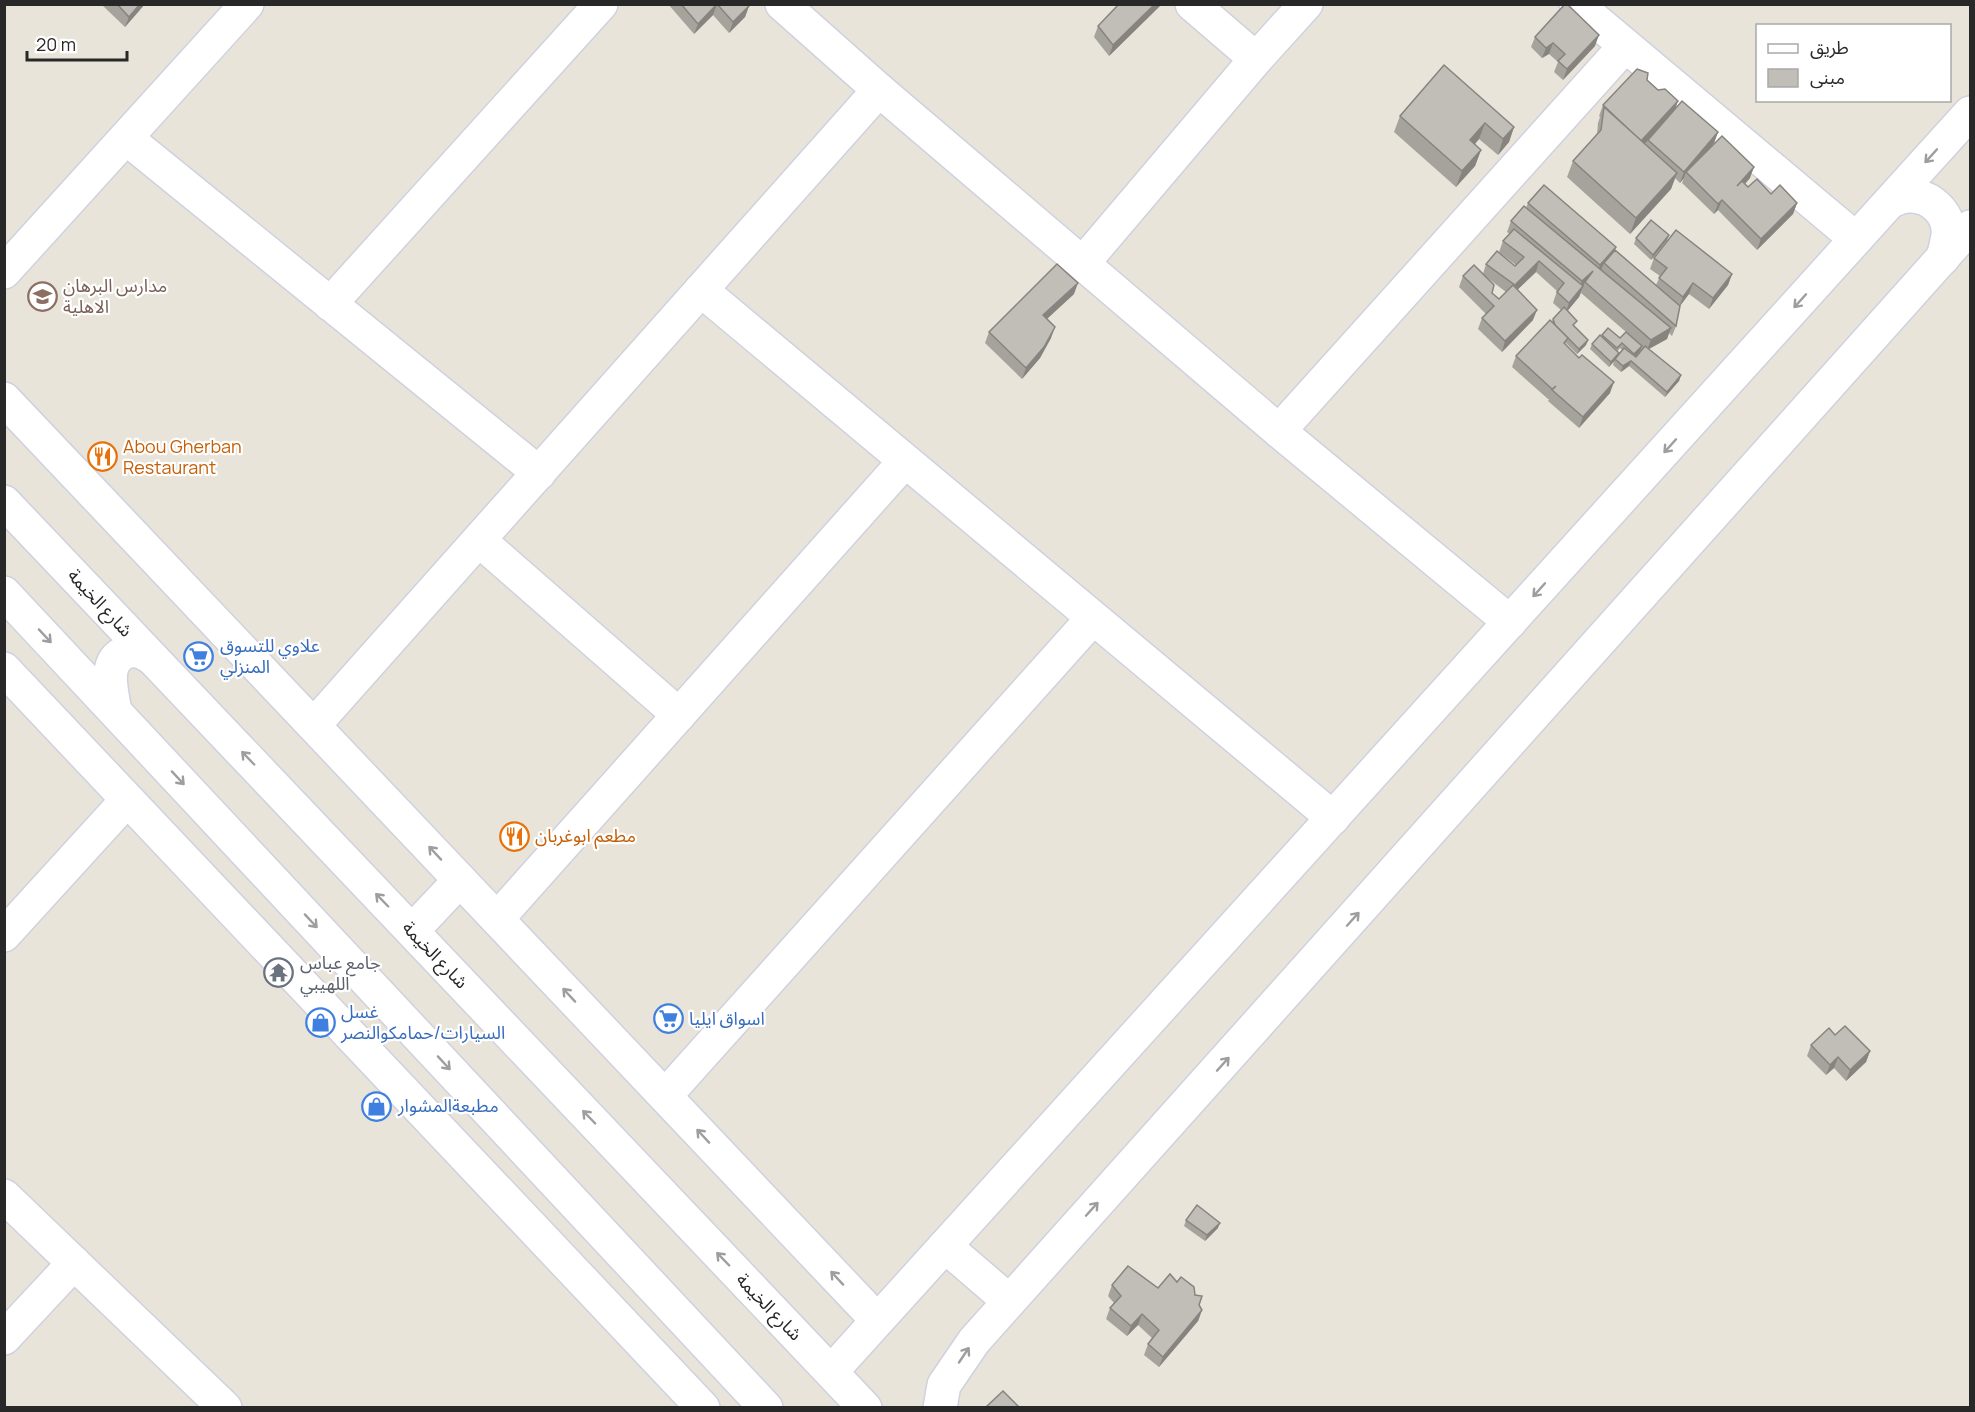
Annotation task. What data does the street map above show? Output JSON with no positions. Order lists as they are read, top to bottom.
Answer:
{
  "streets": {
    "street": ["شارع الخيمة"]
  },
  "places": {
    "school or university": ["مدارس البرهان الاهلية"],
    "restaurant": ["Abou Gherban Restaurant", "مطعم ابوغربان"],
    "supermarket": ["علاوي للتسوق المنزلي", "اسواق ايليا"],
    "temple": ["جامع عباس اللهيبي"],
    "shop": ["غسل السيارات/حمامكوالنصر", "مطبعةالمشوار"]
  },
  "legend": ["طريق", "مبنى"],
  "scale_bar": "20 m"
}
